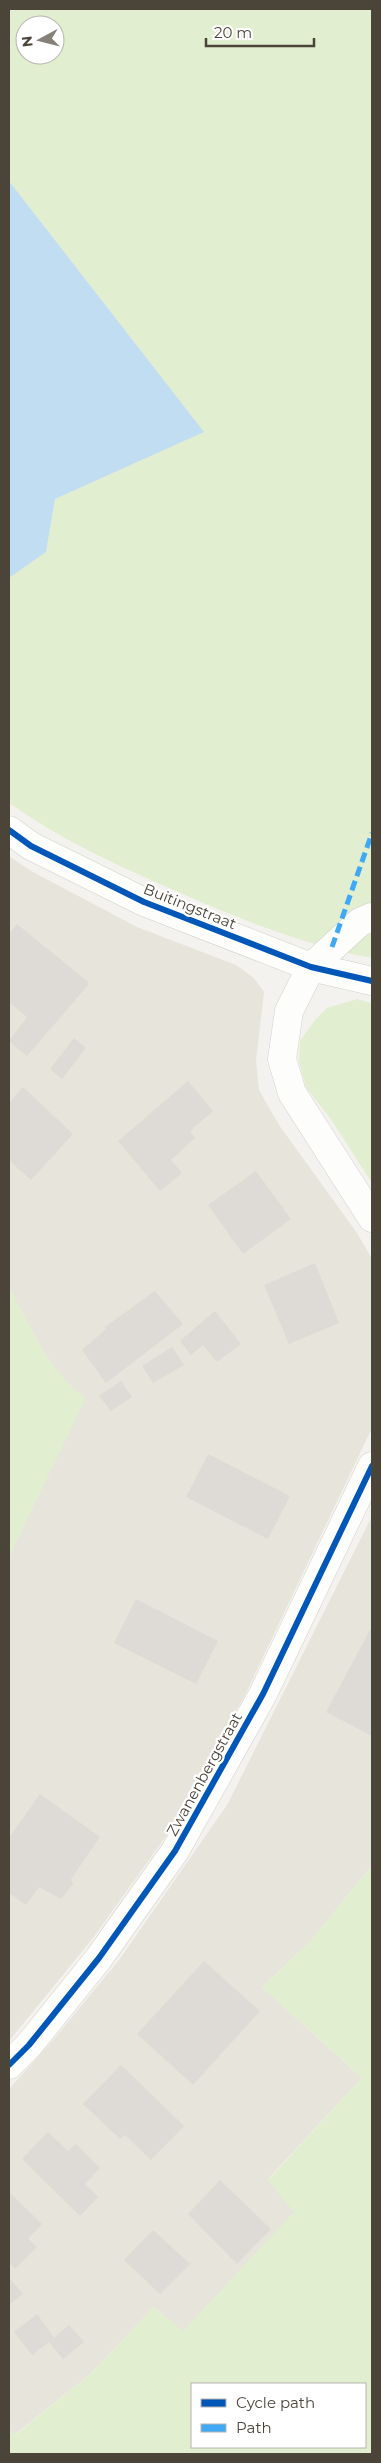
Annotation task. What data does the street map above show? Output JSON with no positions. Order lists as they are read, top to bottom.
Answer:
{
  "streets": {
    "street": ["Buitingstraat", "Zwanenbergstraat"]
  },
  "legend": ["Cycle path", "Path"],
  "scale_bar": "20 m",
  "north": "left"
}
